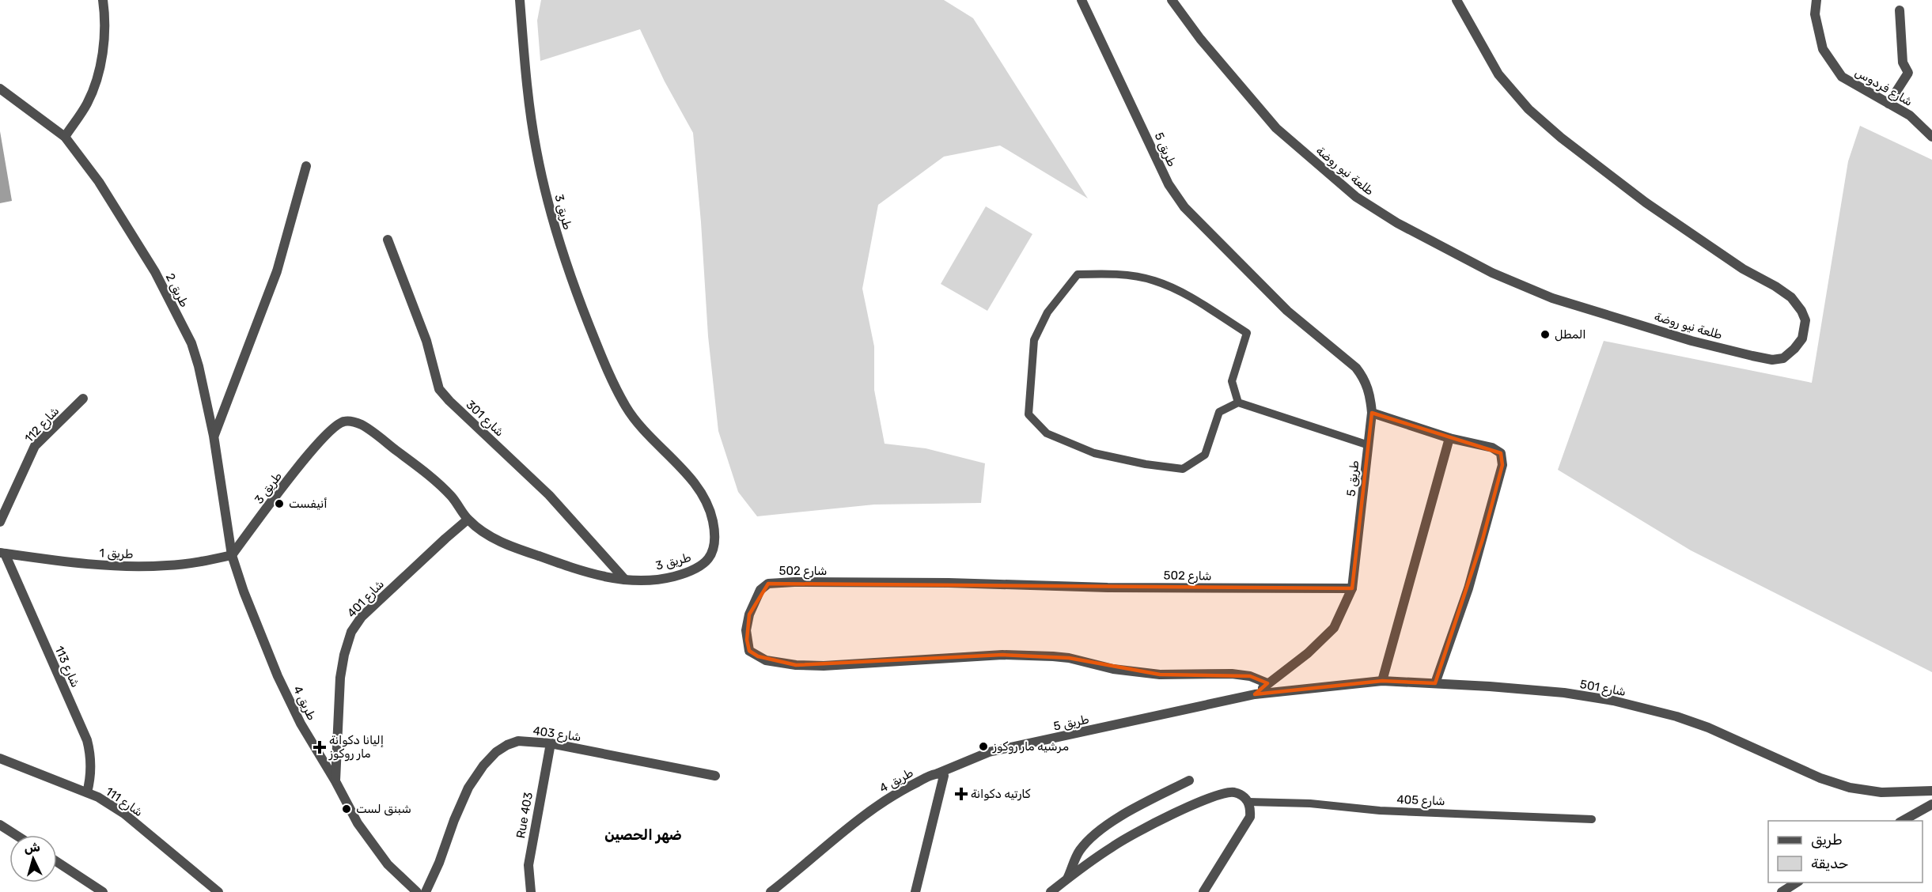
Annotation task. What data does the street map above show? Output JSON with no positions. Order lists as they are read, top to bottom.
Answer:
{
  "streets": {
    "street": [
      "شارع فردوس",
      "طريق 5",
      "طلعة نيو روضة",
      "طريق 3",
      "طريق 2",
      "شارع 301",
      "شارع 112",
      "طريق 1",
      "شارع 502",
      "شارع 401",
      "شارع 113",
      "شارع 501",
      "طريق 4",
      "شارع 403",
      "شارع 111",
      "Rue 403"
    ],
    "lane": ["شارع 405"]
  },
  "crossings": [
    ["طريق 5", "شارع 502"],
    ["طريق 5", "شارع 501"],
    ["طريق 5", "طريق 4"],
    ["طريق 3", "طريق 2"],
    ["طريق 3", "شارع 301"],
    ["طريق 3", "طريق 1"],
    ["طريق 3", "شارع 401"],
    ["طريق 3", "طريق 4"],
    ["طريق 2", "طريق 1"],
    ["طريق 2", "طريق 4"],
    ["طريق 1", "شارع 113"],
    ["طريق 1", "طريق 4"],
    ["شارع 401", "طريق 4"],
    ["شارع 113", "شارع 111"],
    ["شارع 403", "Rue 403"]
  ],
  "districts": ["ضهر الحصين"],
  "places": {
    "other": [
      "المطل",
      "أنيفست",
      "مرشيه مار روكوز",
      "شبنق لست"
    ],
    "health": ["إليانا دكوانة مار روكوز", "كارتيه دكوانة"]
  },
  "legend": ["طريق", "حديقة"],
  "north": "top"
}
